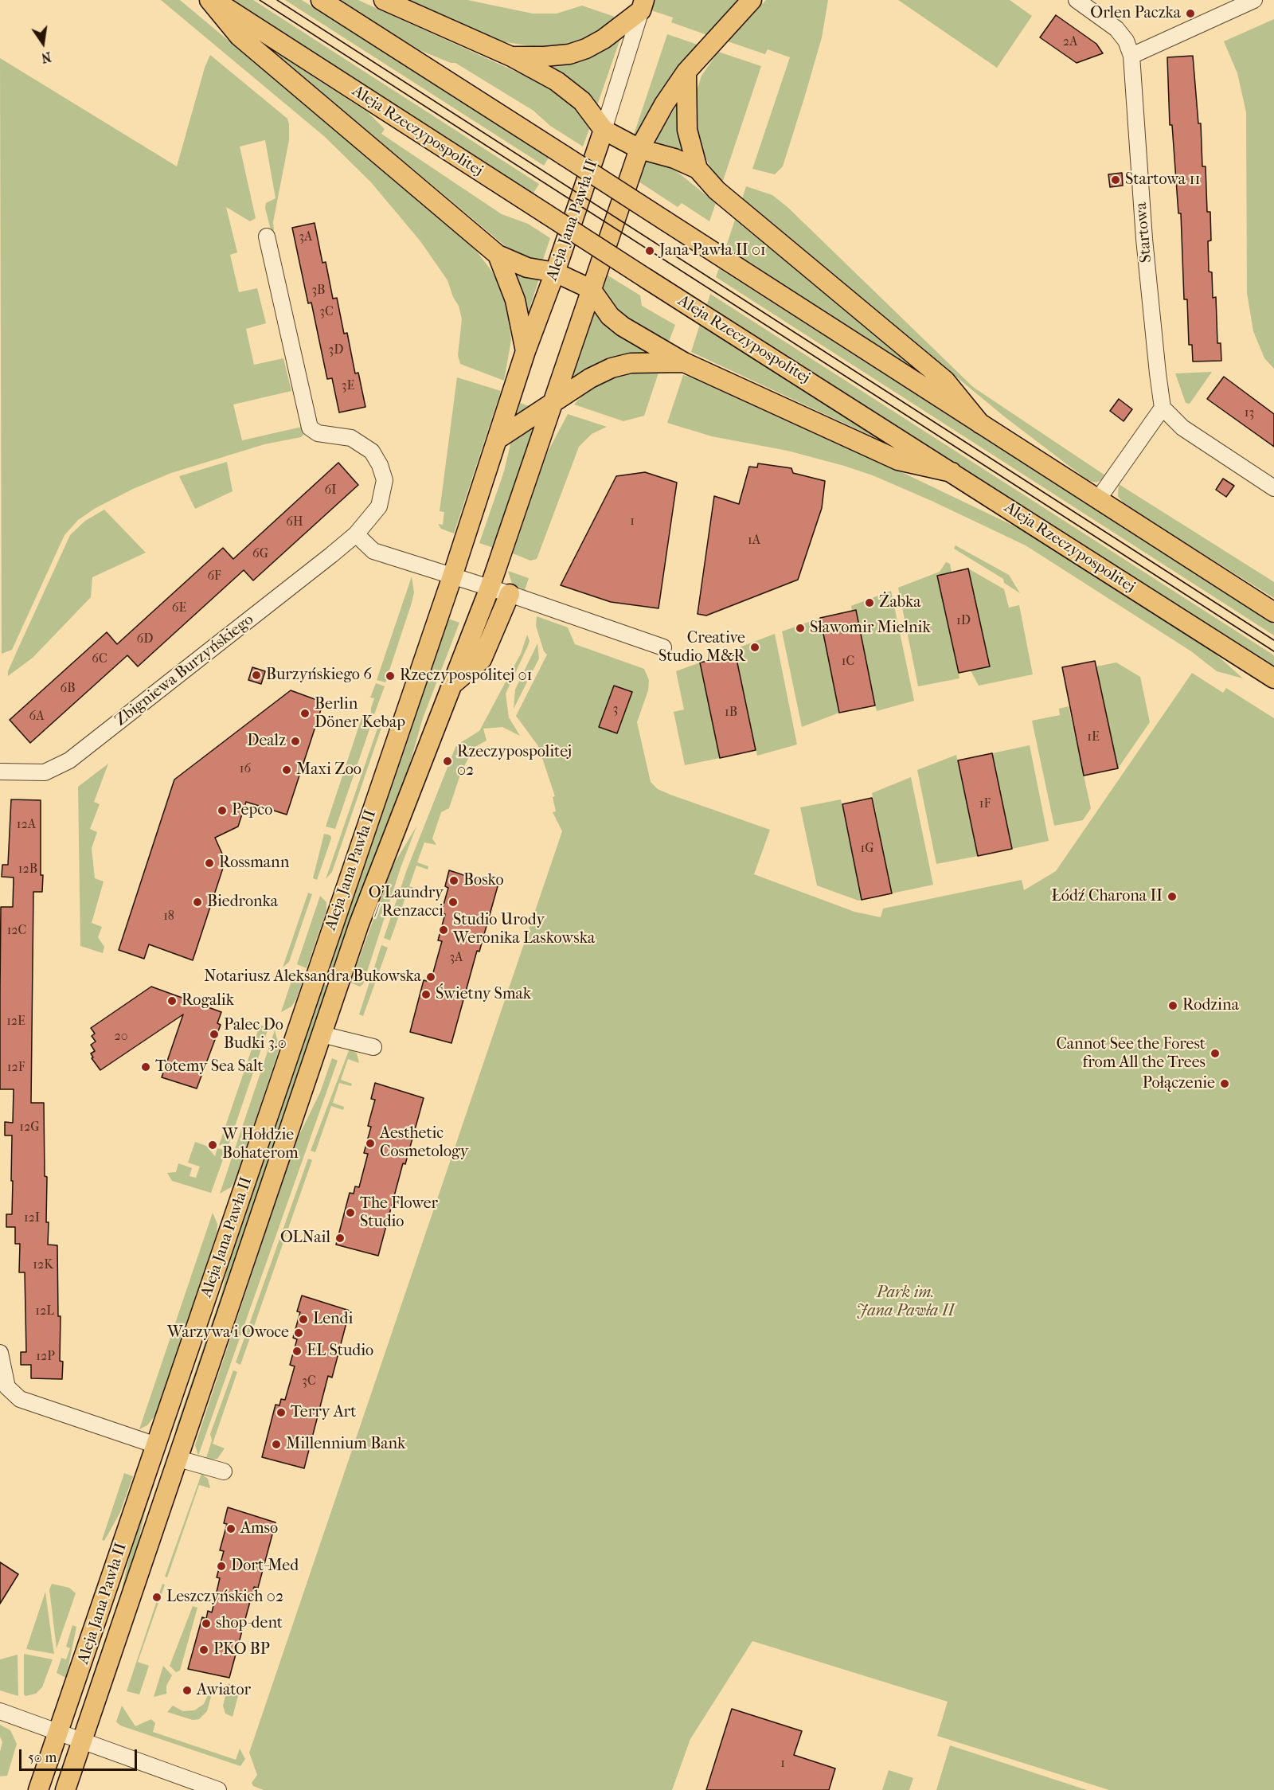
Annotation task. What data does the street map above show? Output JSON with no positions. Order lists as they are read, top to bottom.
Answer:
{
  "streets": {
    "main road": ["Aleja Rzeczypospolitej", "Aleja Jana Pawła II"],
    "street": ["Startowa", "Zbigniewa Burzyńskiego"]
  },
  "parks": ["Park im. Jana Pawła II"],
  "places": [
    "Orlen Paczka",
    "Startowa 11",
    "Jana Pawła II 01",
    "Żabka",
    "Sławomir Mielnik",
    "Creative Studio M&R",
    "Burzyńskiego 6",
    "Rzeczypospolitej 01",
    "Berlin Döner Kebap",
    "Dealz",
    "Rzeczypospolitej 02",
    "Maxi Zoo",
    "Pepco",
    "Rossmann",
    "Bosko",
    "Łódź Charona II",
    "Biedronka",
    "O'Laundry / Renzacci",
    "Studio Urody Weronika Laskowska",
    "Notariusz Aleksandra Bukowska",
    "Świetny Smak",
    "Rogalik",
    "Rodzina",
    "Palec Do Budki 3.0",
    "Cannot See the Forest from All the Trees",
    "Totemy Sea Salt",
    "Połączenie",
    "Aesthetic Cosmetology",
    "W Hołdzie Bohaterom",
    "The Flower Studio",
    "OLNail",
    "Lendi",
    "Warzywa i Owoce",
    "EL Studio",
    "Terry Art",
    "Millennium Bank",
    "Amso",
    "Dort-Med",
    "Leszczyńskich 02",
    "shop-dent",
    "PKO BP",
    "Awiator"
  ],
  "house_numbers": [
    "2A",
    "3A",
    "3B",
    "3C",
    "3D",
    "3E",
    "13",
    "6I",
    "1",
    "6H",
    "1A",
    "6G",
    "6F",
    "6E",
    "1D",
    "6D",
    "6C",
    "1C",
    "6B",
    "3",
    "1B",
    "6A",
    "1E",
    "16",
    "1F",
    "12A",
    "1G",
    "12B",
    "18",
    "12C",
    "3A",
    "12E",
    "20",
    "12F",
    "12G",
    "12I",
    "12K",
    "12L",
    "12P",
    "3C",
    "1"
  ],
  "scale_bar": "50 m",
  "north": "bottom"
}
